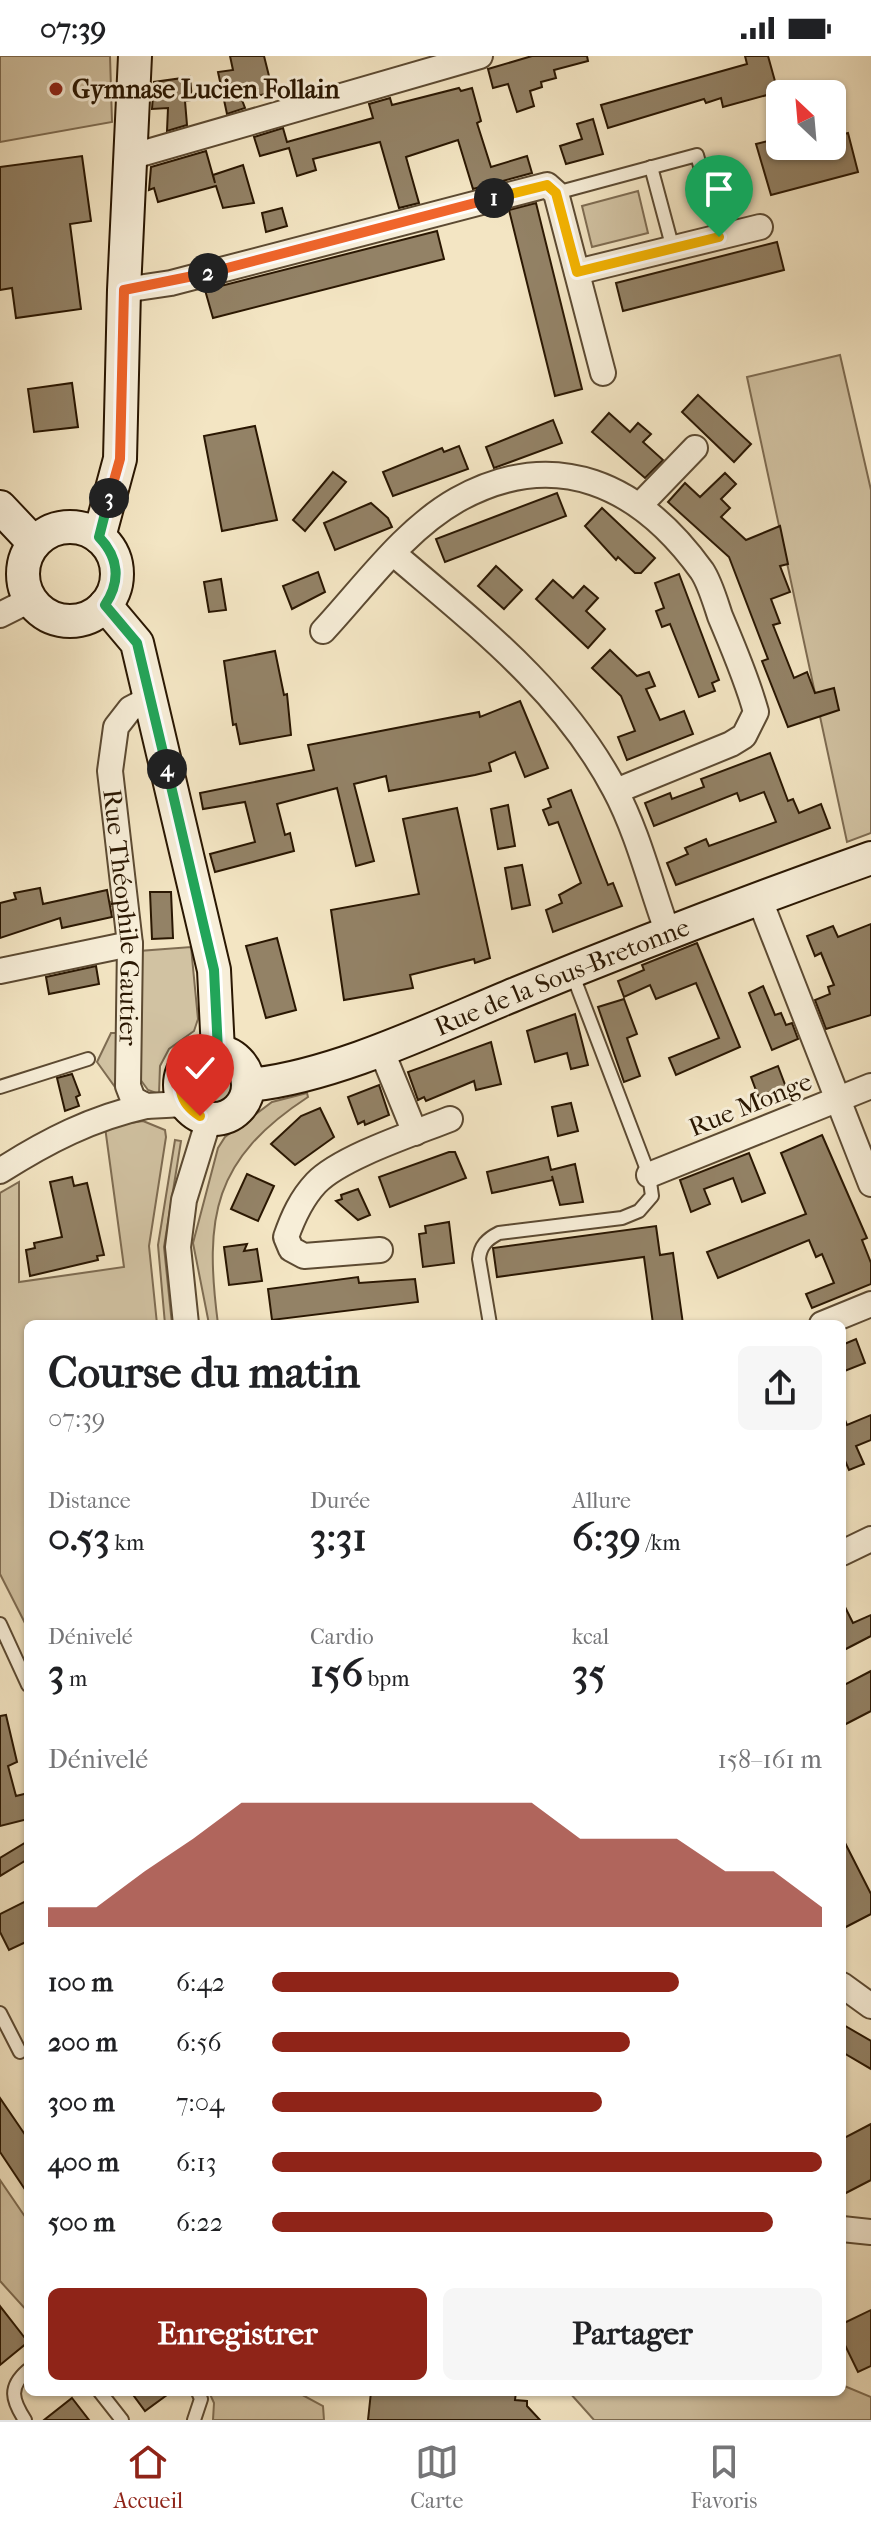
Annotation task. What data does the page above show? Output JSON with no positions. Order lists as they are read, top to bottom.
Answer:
{
  "streets": {
    "street": ["Rue Théophile Gautier", "Rue de la Sous-Bretonne", "Rue Monge"]
  },
  "places": ["Gymnase Lucien Follain"],
  "north": "top left",
  "page": {
    "status": "07:39",
    "pins": [
      "1",
      "2",
      "3",
      "4"
    ],
    "heading": ["Course du matin", "07:39"],
    "stats": [
      ["Distance", "0.53 km"],
      ["Durée", "3:31"],
      ["Allure", "6:39 /km"],
      ["Dénivelé", "3 m"],
      ["Cardio", "156 bpm"],
      ["kcal", "35"]
    ],
    "chart": ["Dénivelé", "158–161 m"],
    "list": [
      {
        "name": "100 m",
        "note": "6:42"
      },
      {
        "name": "200 m",
        "note": "6:56"
      },
      {
        "name": "300 m",
        "note": "7:04"
      },
      {
        "name": "400 m",
        "note": "6:13"
      },
      {
        "name": "500 m",
        "note": "6:22"
      }
    ],
    "buttons": ["Enregistrer", "Partager"],
    "tabs": ["Accueil", "Carte", "Favoris"]
  }
}
